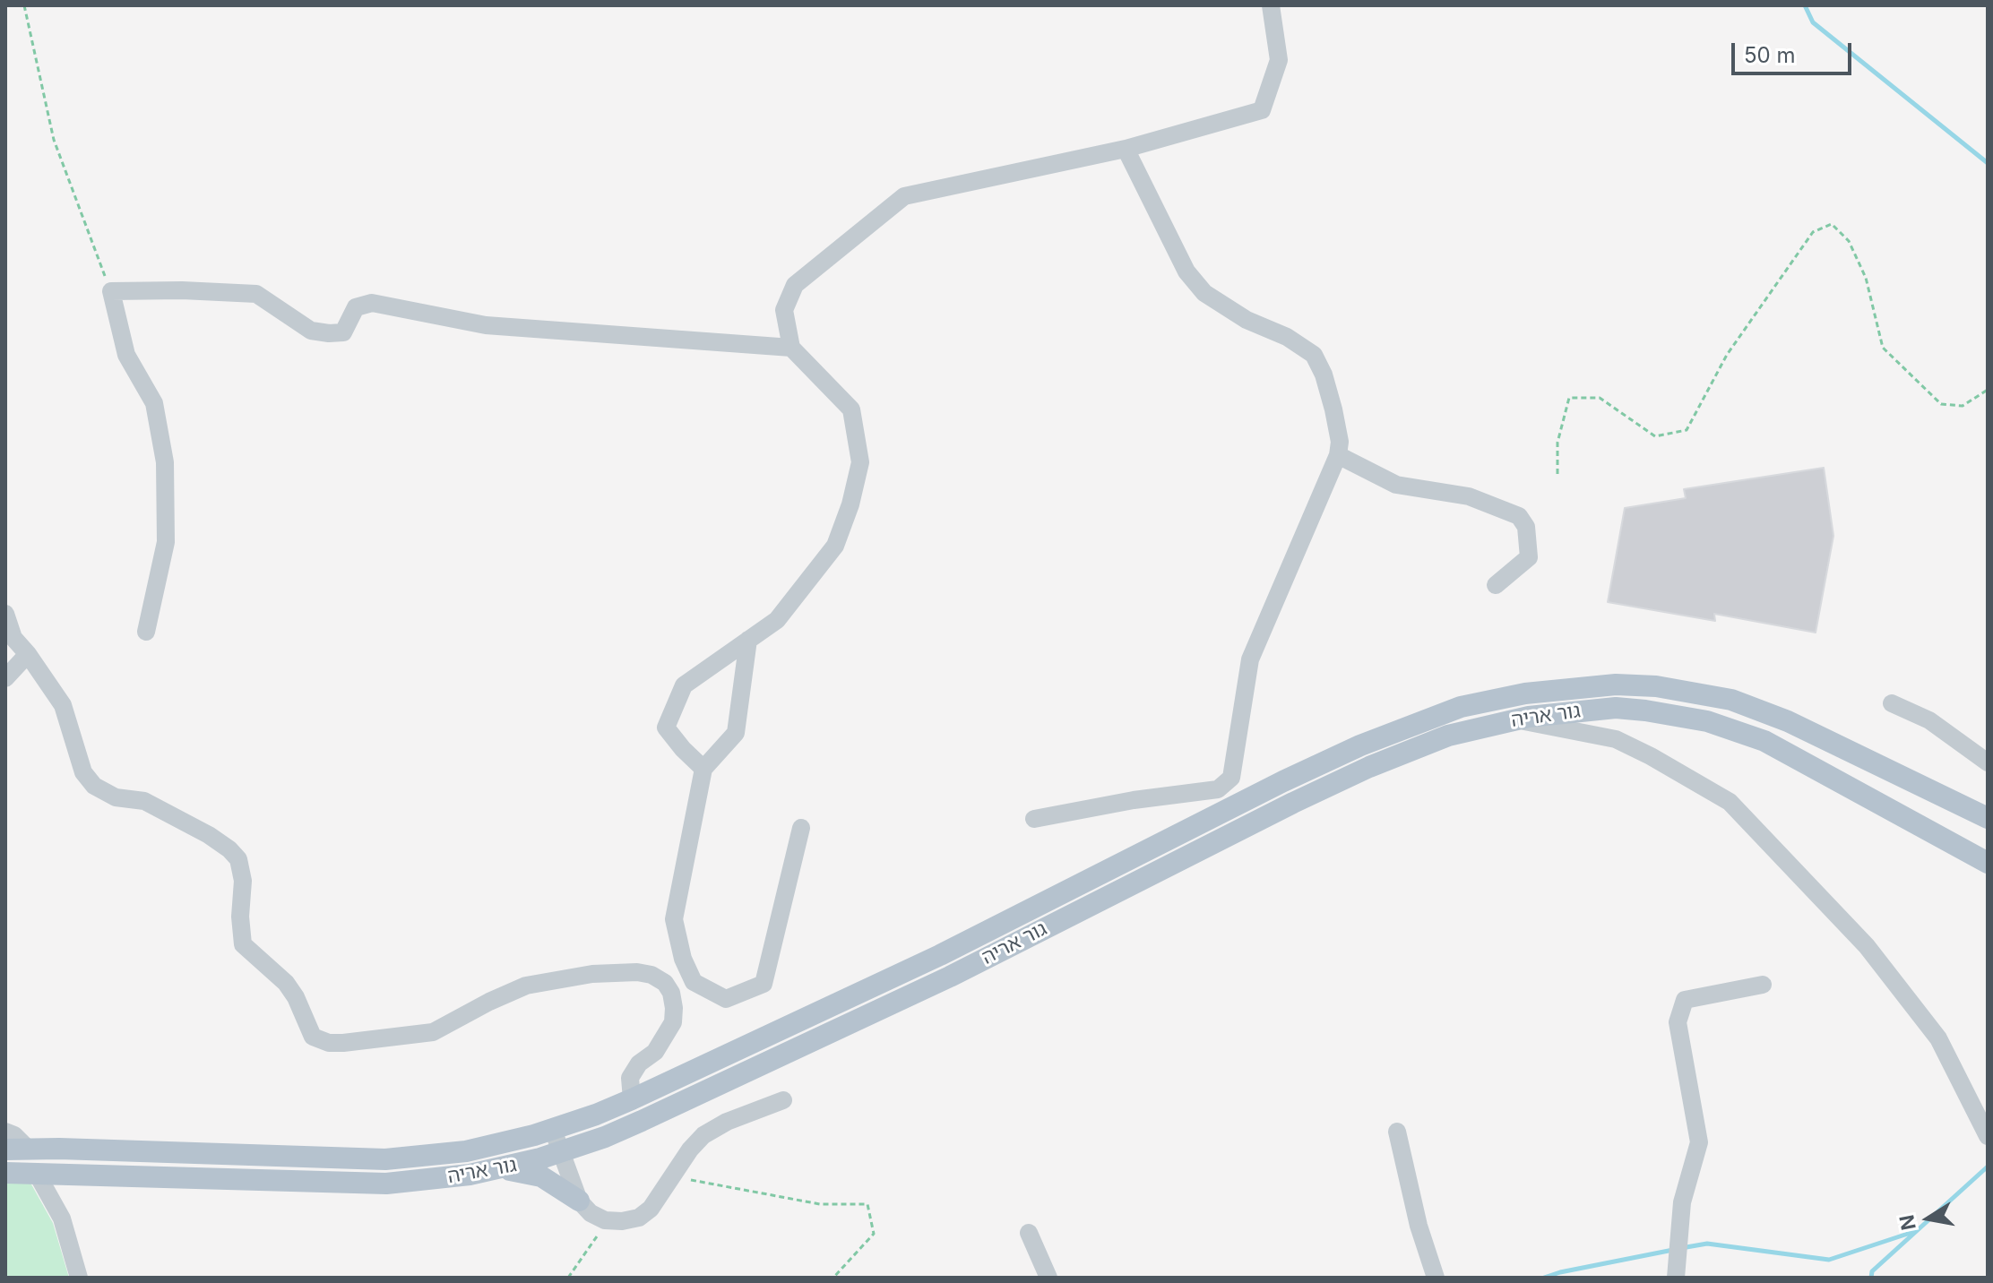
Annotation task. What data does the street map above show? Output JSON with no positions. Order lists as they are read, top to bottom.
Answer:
{
  "streets": {
    "main road": ["גור אריה"]
  },
  "scale_bar": "50 m",
  "north": "left"
}
